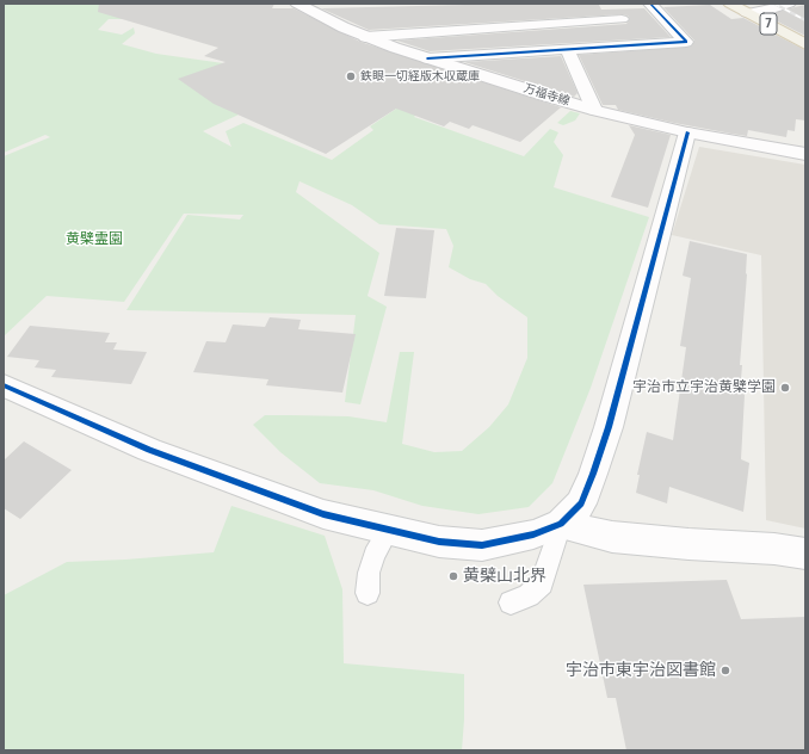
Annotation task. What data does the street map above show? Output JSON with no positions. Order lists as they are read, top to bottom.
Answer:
{
  "streets": {
    "main road": ["7"],
    "street": ["万福寺線"]
  },
  "parks": ["黄檗霊園"],
  "places": [
    "鉄眼一切経版木収蔵庫",
    "宇治市立宇治黄檗学園",
    "黄檗山北界",
    "宇治市東宇治図書館"
  ]
}
